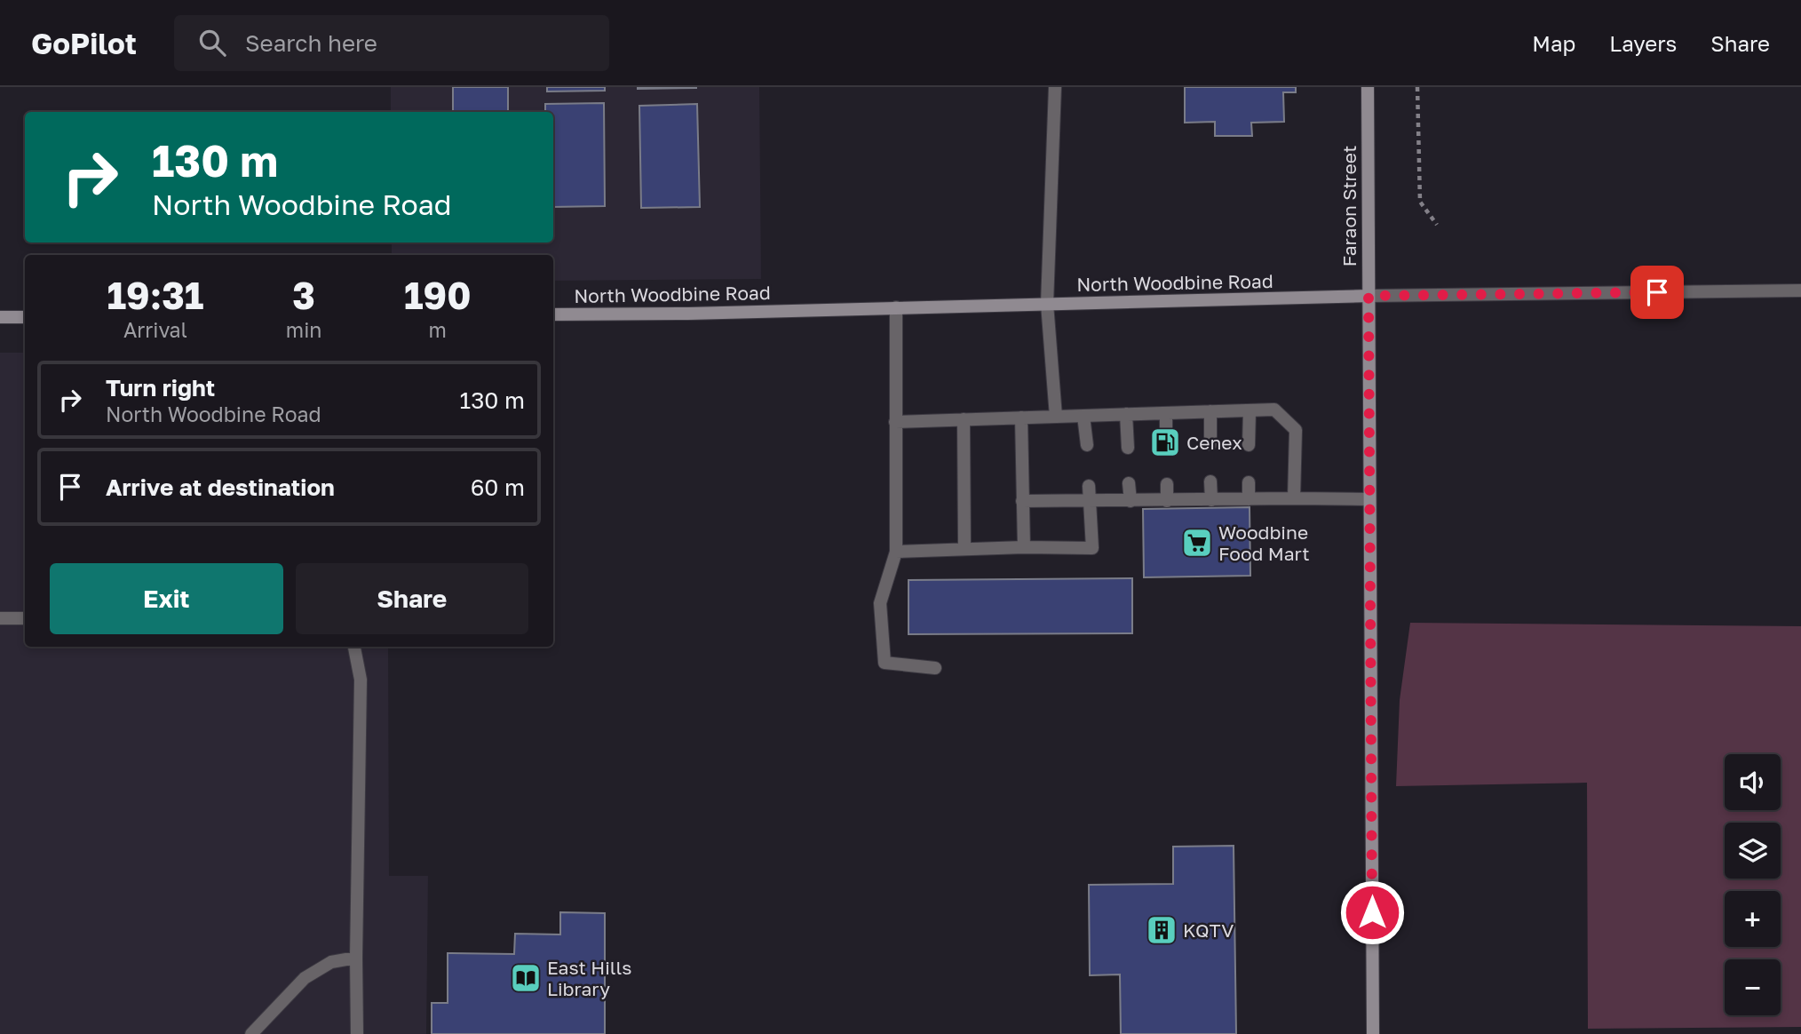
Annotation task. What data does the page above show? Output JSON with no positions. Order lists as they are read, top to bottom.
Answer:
{
  "streets": {
    "main road": ["Faraon Street", "North Woodbine Road"]
  },
  "crossings": [
    ["Faraon Street", "North Woodbine Road"]
  ],
  "places": {
    "fuel station": ["Cenex"],
    "supermarket": ["Woodbine Food Mart"],
    "building": ["KQTV"],
    "library": ["East Hills Library"]
  },
  "page": {
    "header": "GoPilot",
    "search": "Search here",
    "nav": ["Map", "Layers", "Share"],
    "turn": ["130 m", "North Woodbine Road"],
    "eta": [
      "19:31",
      "Arrival",
      "3",
      "min",
      "190",
      "m"
    ],
    "list": [
      {
        "name": "Turn right",
        "note": "North Woodbine Road",
        "value": "130 m"
      },
      {
        "name": "Arrive at destination",
        "value": "60 m"
      }
    ],
    "buttons": ["Exit", "Share"],
    "map_buttons": ["+", "−"]
  }
}
